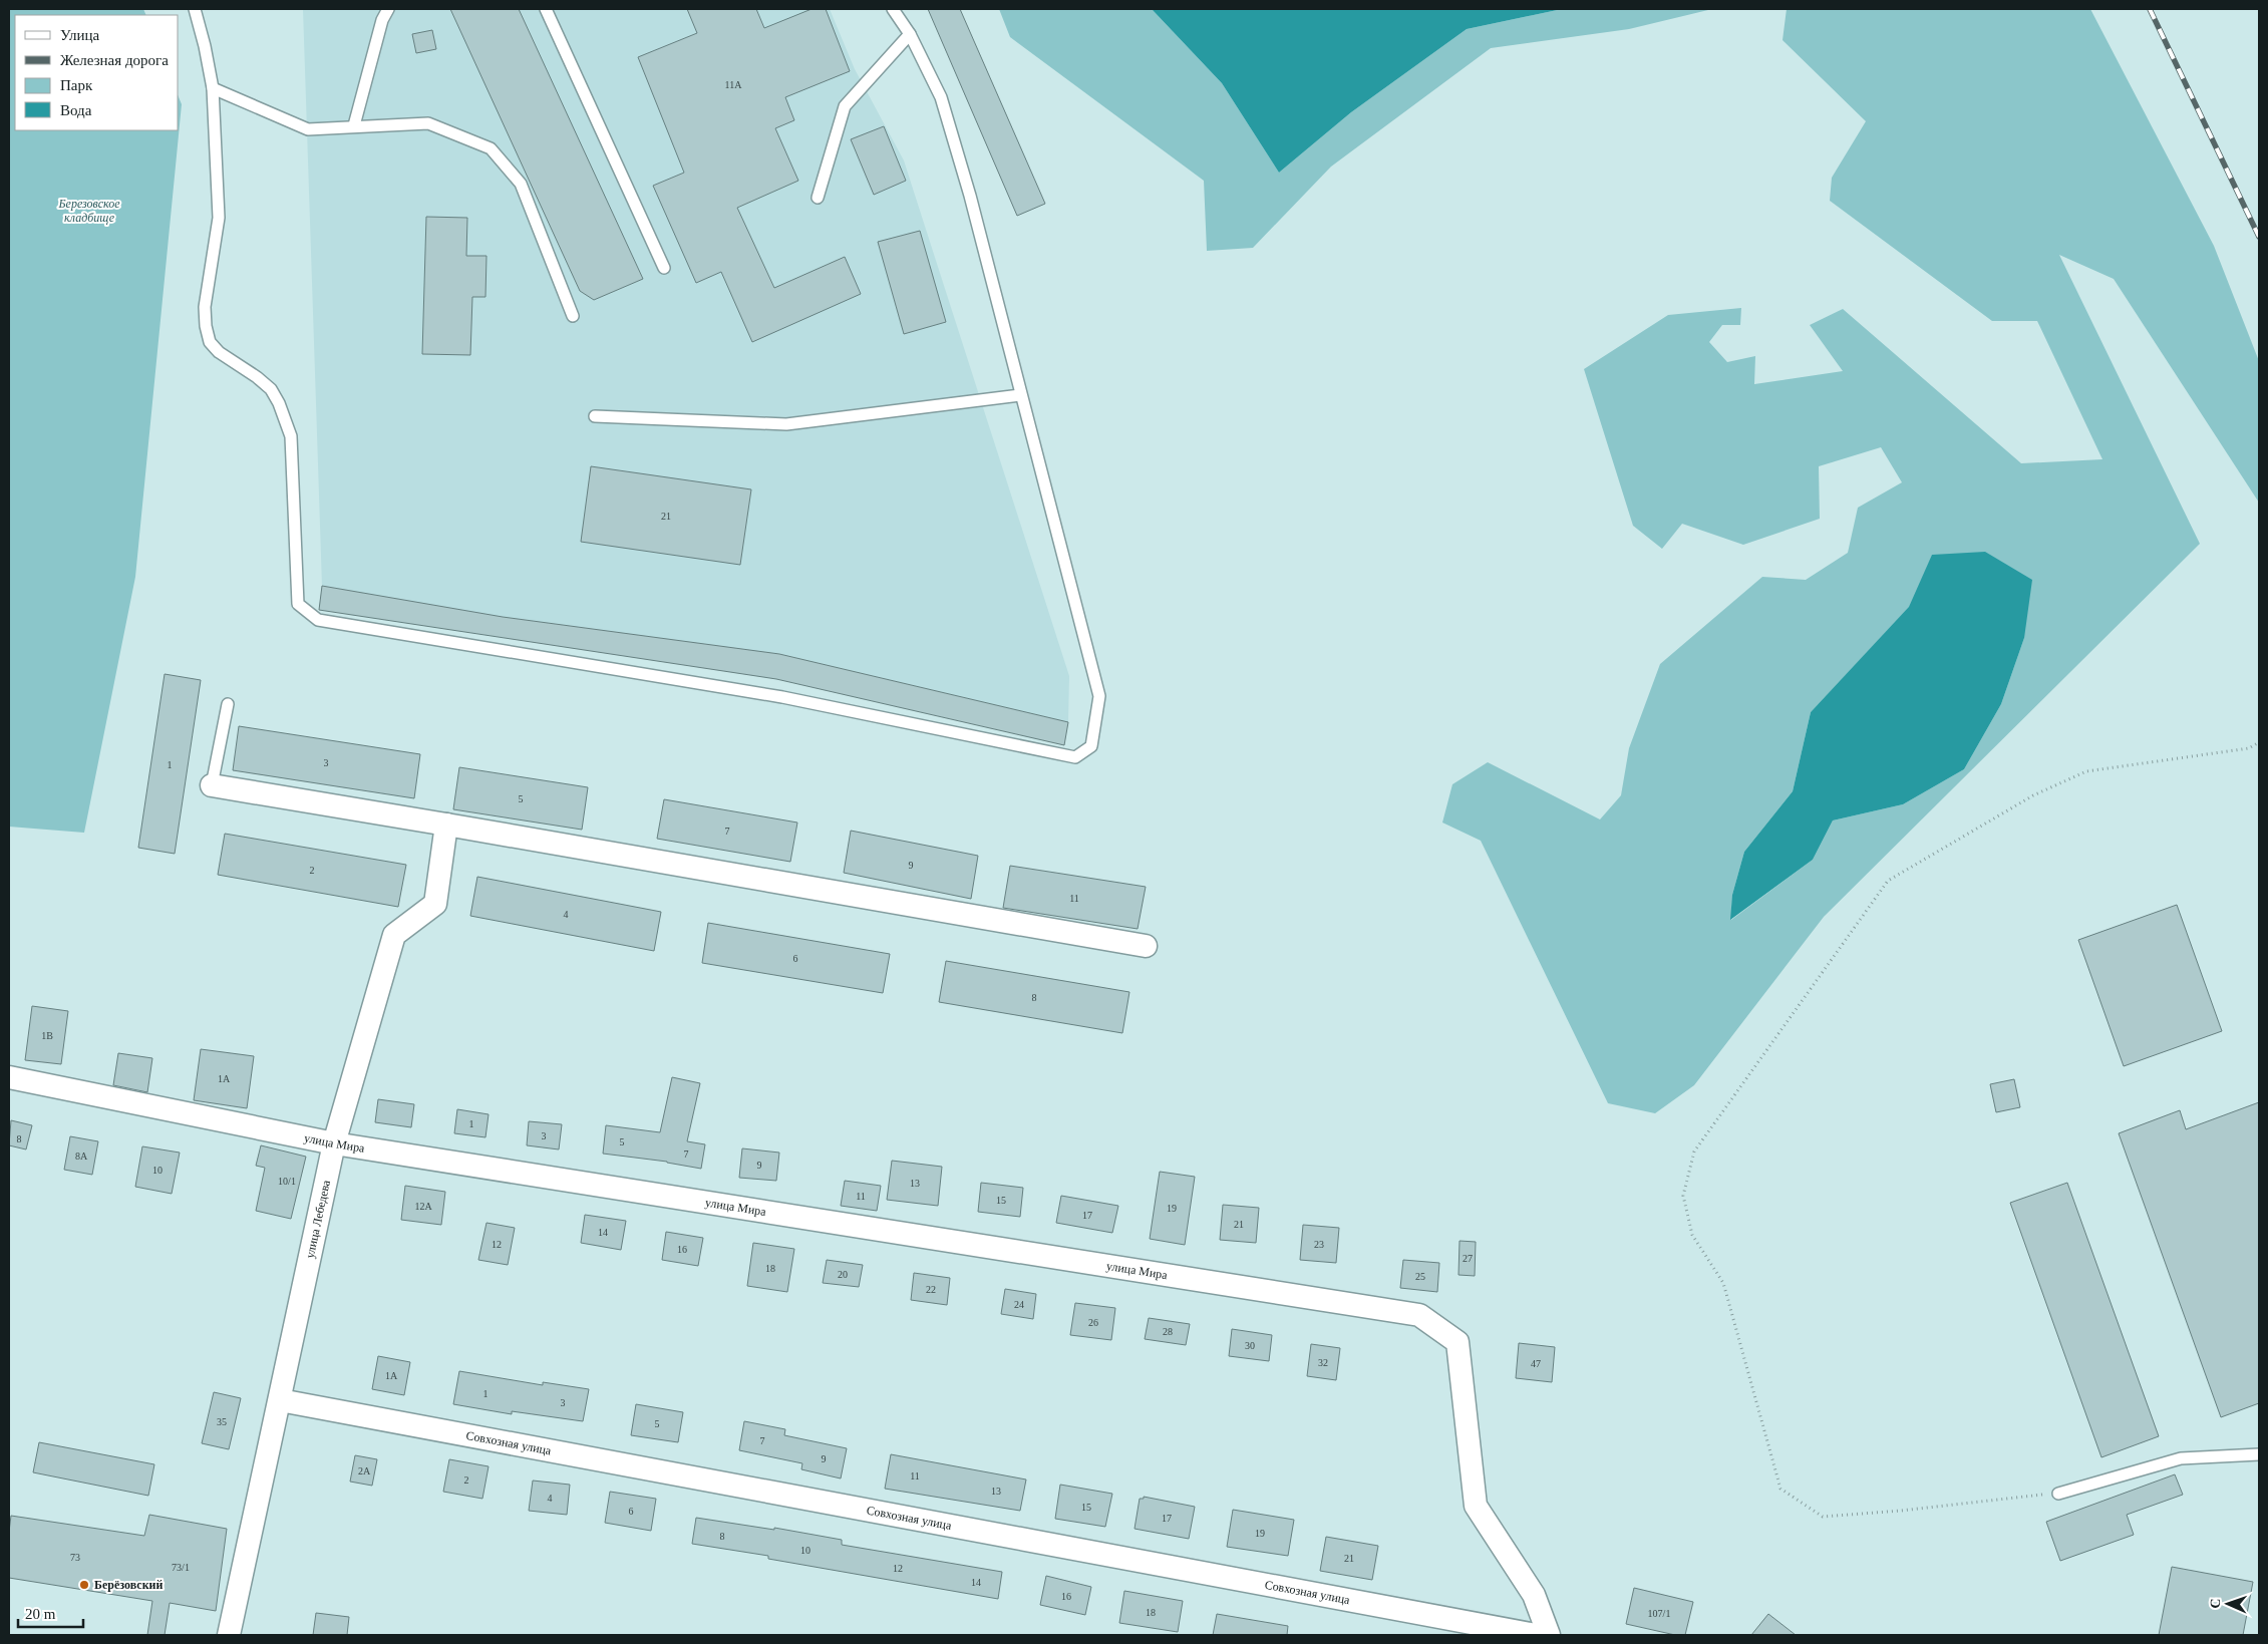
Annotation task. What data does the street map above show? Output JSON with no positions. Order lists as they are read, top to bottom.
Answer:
{
  "streets": {
    "street": ["улица Мира", "улица Лебедева", "Совхозная улица"]
  },
  "crossings": [
    ["улица Мира", "улица Лебедева"],
    ["улица Лебедева", "Совхозная улица"]
  ],
  "parks": ["Березовское кладбище"],
  "places": ["Берёзовский"],
  "house_numbers": [
    "11А",
    "21",
    "3",
    "1",
    "5",
    "7",
    "9",
    "2",
    "11",
    "4",
    "6",
    "8",
    "1В",
    "1А",
    "1",
    "3",
    "8",
    "5",
    "7",
    "8А",
    "9",
    "10",
    "10/1",
    "13",
    "11",
    "15",
    "12А",
    "19",
    "17",
    "21",
    "14",
    "12",
    "23",
    "16",
    "27",
    "18",
    "20",
    "25",
    "22",
    "24",
    "26",
    "28",
    "30",
    "32",
    "47",
    "1А",
    "1",
    "3",
    "35",
    "5",
    "7",
    "9",
    "2А",
    "11",
    "2",
    "13",
    "4",
    "15",
    "6",
    "17",
    "19",
    "8",
    "10",
    "73",
    "21",
    "73/1",
    "12",
    "14",
    "16",
    "18",
    "107/1"
  ],
  "legend": [
    "Улица",
    "Железная дорога",
    "Парк",
    "Вода"
  ],
  "scale_bar": "20 m",
  "north": "left"
}
